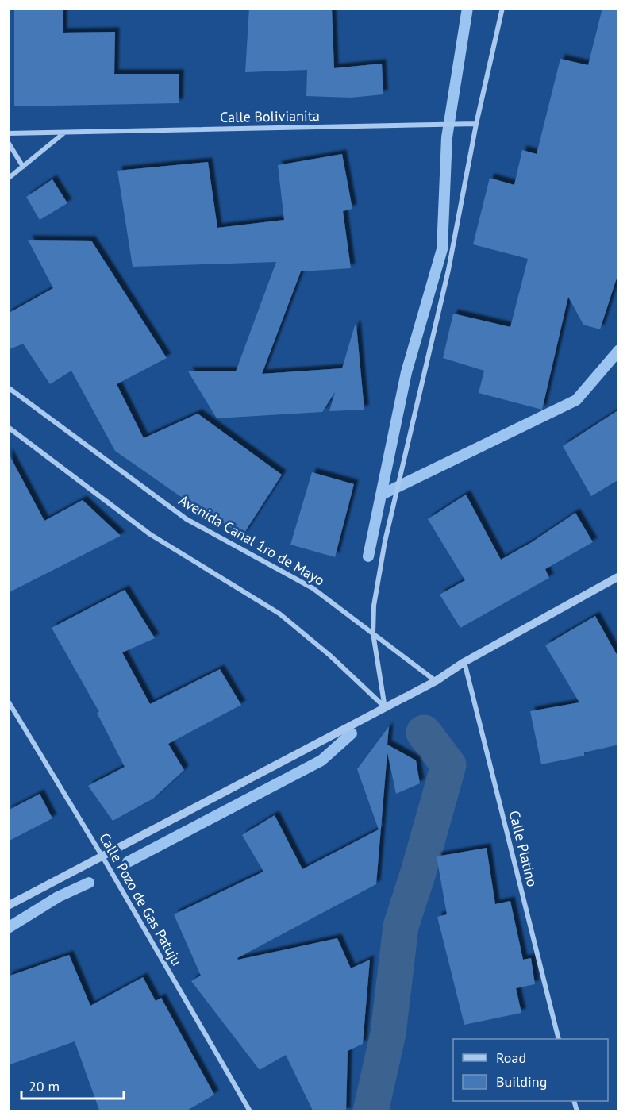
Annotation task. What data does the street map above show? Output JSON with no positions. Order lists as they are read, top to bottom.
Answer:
{
  "streets": {
    "street": [
      "Calle Bolivianita",
      "Avenida Canal 1ro de Mayo",
      "Calle Platino",
      "Calle Pozo de Gas Patuju"
    ]
  },
  "legend": ["Road", "Building"],
  "scale_bar": "20 m"
}
